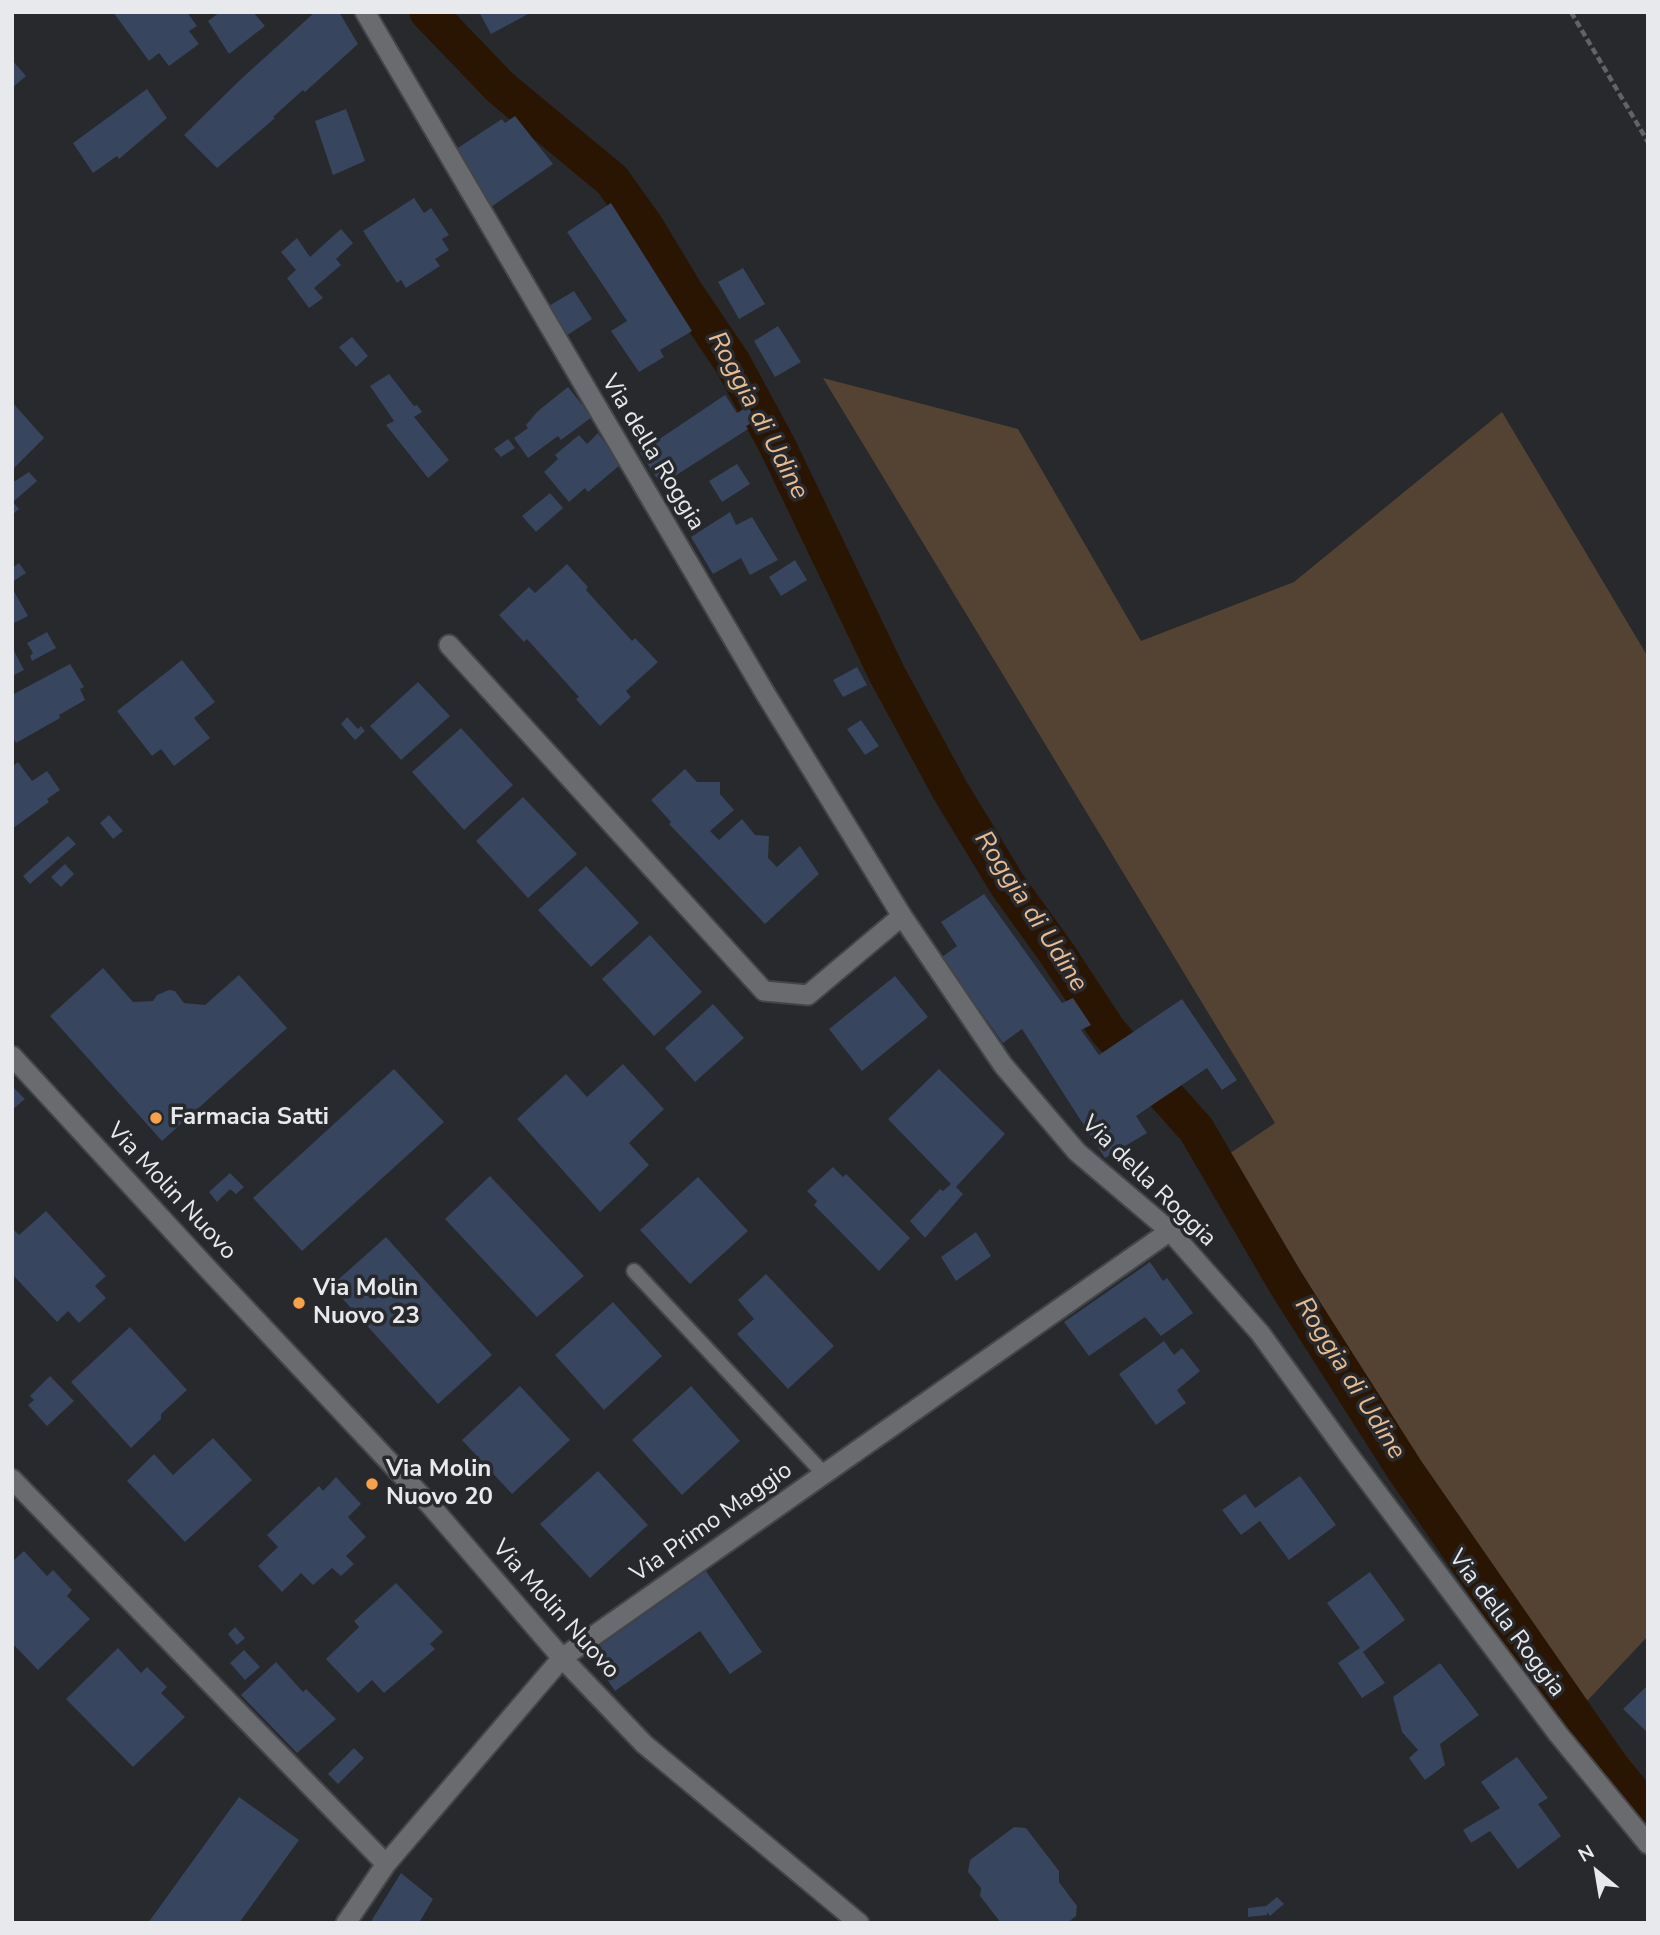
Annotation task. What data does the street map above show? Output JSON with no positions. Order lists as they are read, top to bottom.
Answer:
{
  "streets": {
    "street": ["Via della Roggia", "Via Molin Nuovo", "Via Primo Maggio"]
  },
  "crossings": [
    ["Via della Roggia", "Via Primo Maggio"],
    ["Via Molin Nuovo", "Via Primo Maggio"]
  ],
  "water": ["Roggia di Udine"],
  "places": ["Farmacia Satti", "Via Molin Nuovo 23", "Via Molin Nuovo 20"],
  "north": "top left"
}
